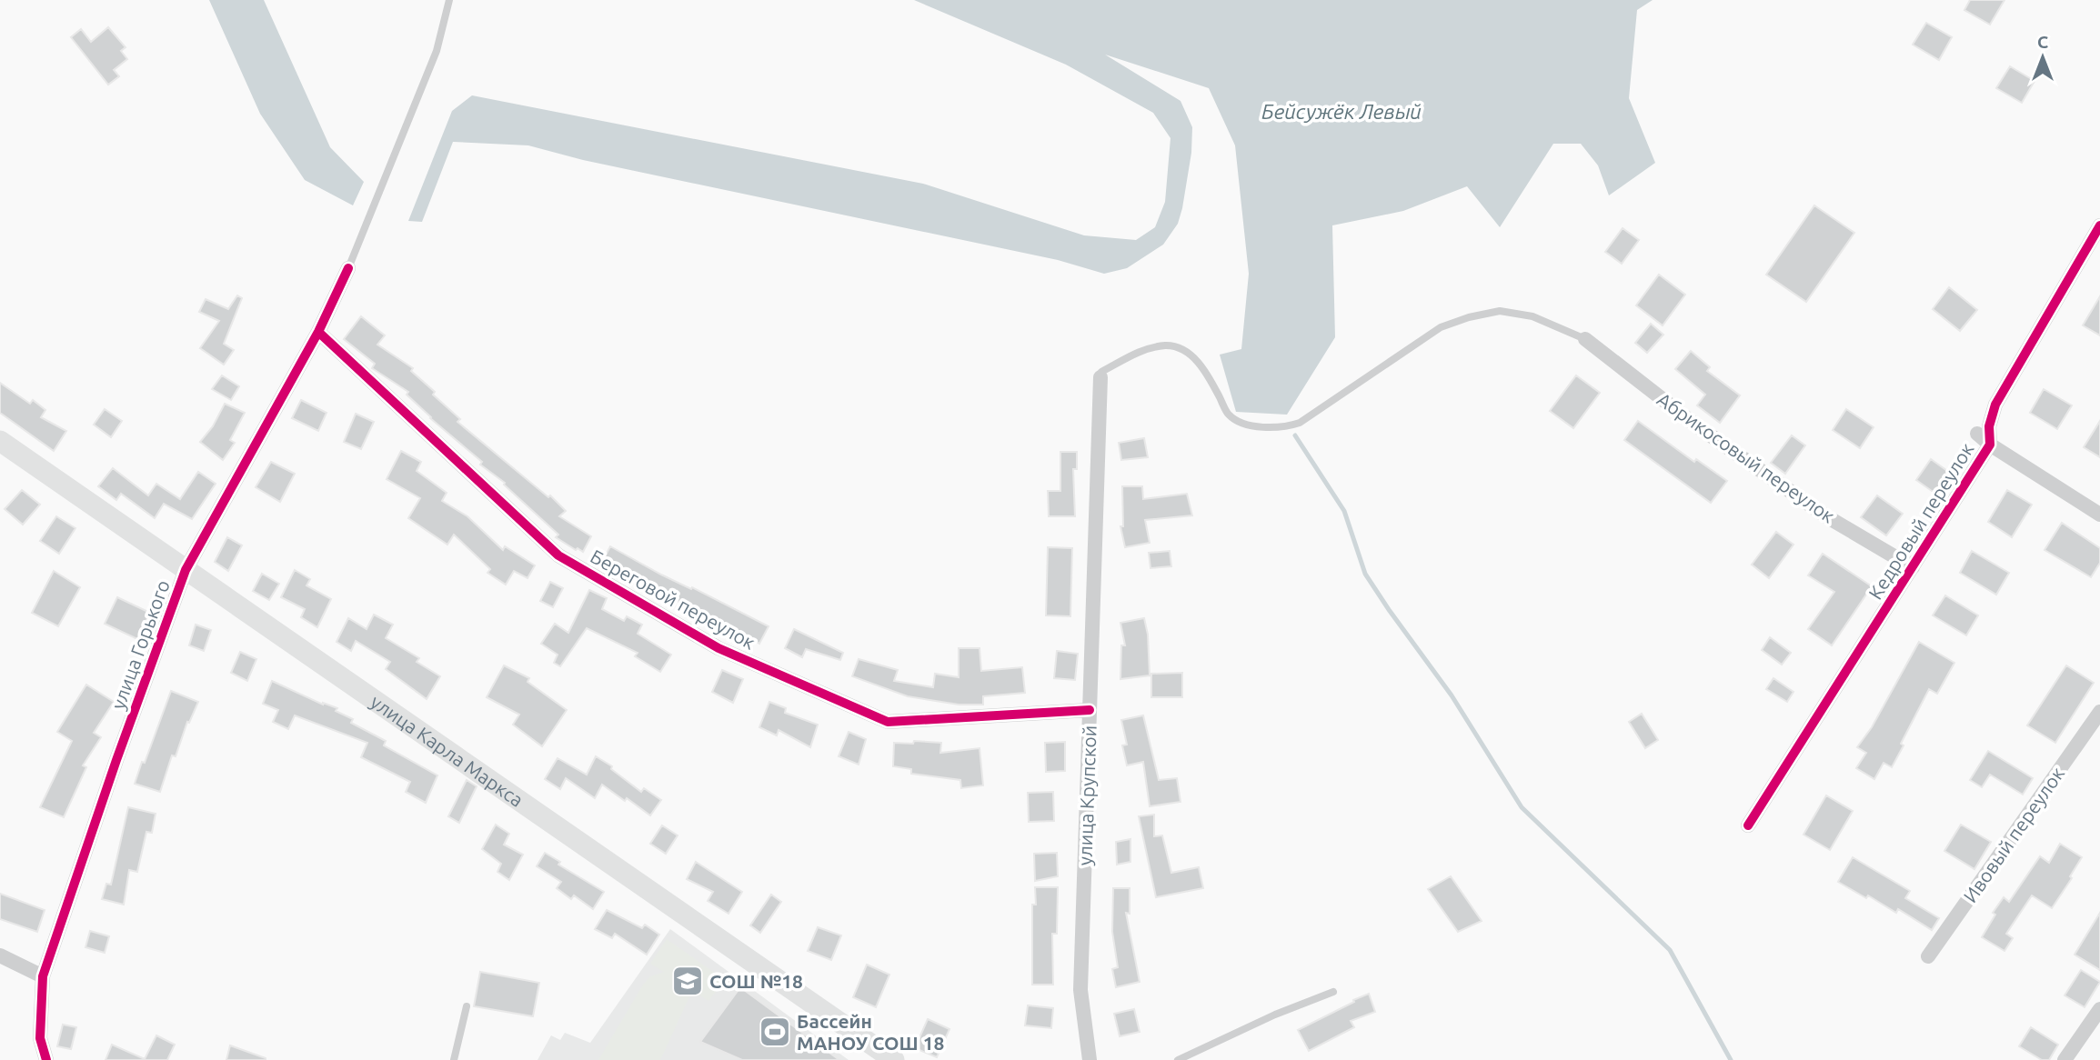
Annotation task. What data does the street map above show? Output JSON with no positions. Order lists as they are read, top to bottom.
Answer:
{
  "streets": {
    "main road": ["улица Карла Маркса"],
    "street": [
      "Абрикосовый переулок",
      "Кедровый переулок",
      "Береговой переулок",
      "улица Горького",
      "улица Крупской",
      "Ивовый переулок"
    ]
  },
  "crossings": [
    ["Абрикосовый переулок", "Кедровый переулок"],
    ["Береговой переулок", "улица Горького"],
    ["Береговой переулок", "улица Крупской"],
    ["улица Горького", "улица Карла Маркса"]
  ],
  "water": ["Бейсужёк Левый"],
  "places": {
    "school or university": ["СОШ №18"],
    "sports": ["Бассейн МАНОУ СОШ 18"]
  },
  "north": "top"
}
